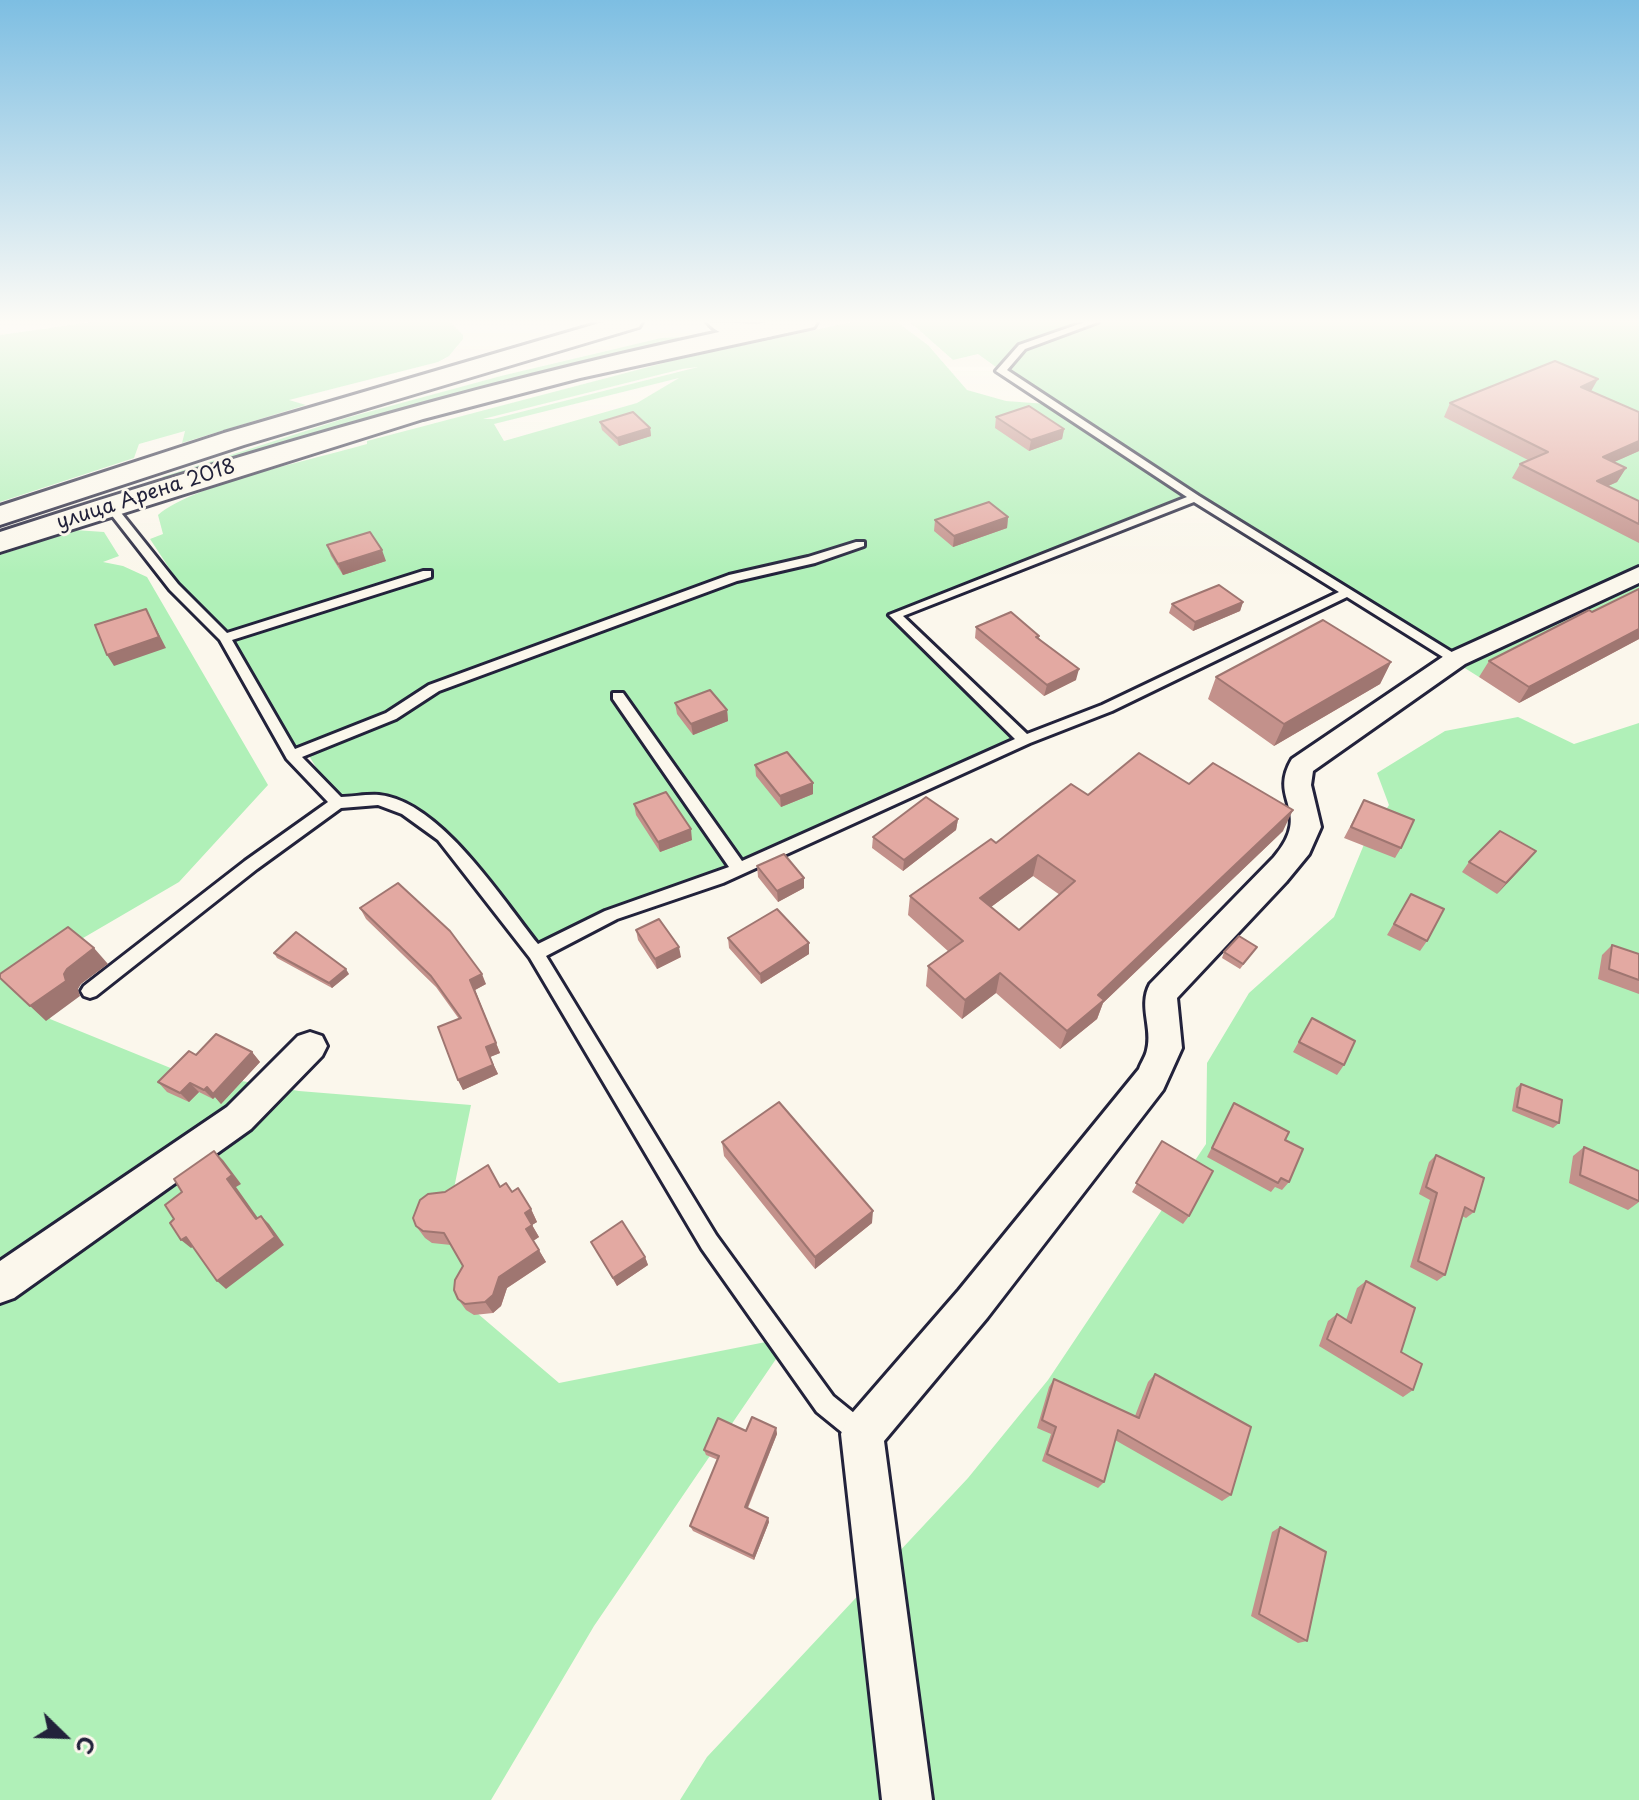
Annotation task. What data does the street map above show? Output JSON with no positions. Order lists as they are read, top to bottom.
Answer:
{
  "streets": {
    "main road": ["улица Арена 2018"]
  },
  "north": "bottom right"
}
